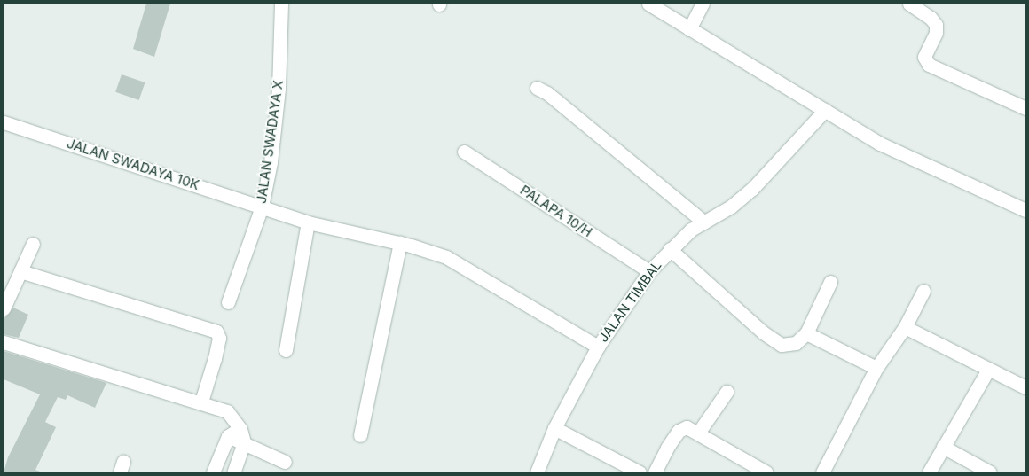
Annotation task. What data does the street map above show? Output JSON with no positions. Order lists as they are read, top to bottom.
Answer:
{
  "streets": {
    "street": [
      "JALAN SWADAYA X",
      "JALAN SWADAYA 10K",
      "PALAPA 10/H",
      "JALAN TIMBAL"
    ]
  },
  "crossings": [
    ["JALAN SWADAYA X", "JALAN SWADAYA 10K"],
    ["JALAN SWADAYA 10K", "JALAN TIMBAL"],
    ["PALAPA 10/H", "JALAN TIMBAL"]
  ]
}
